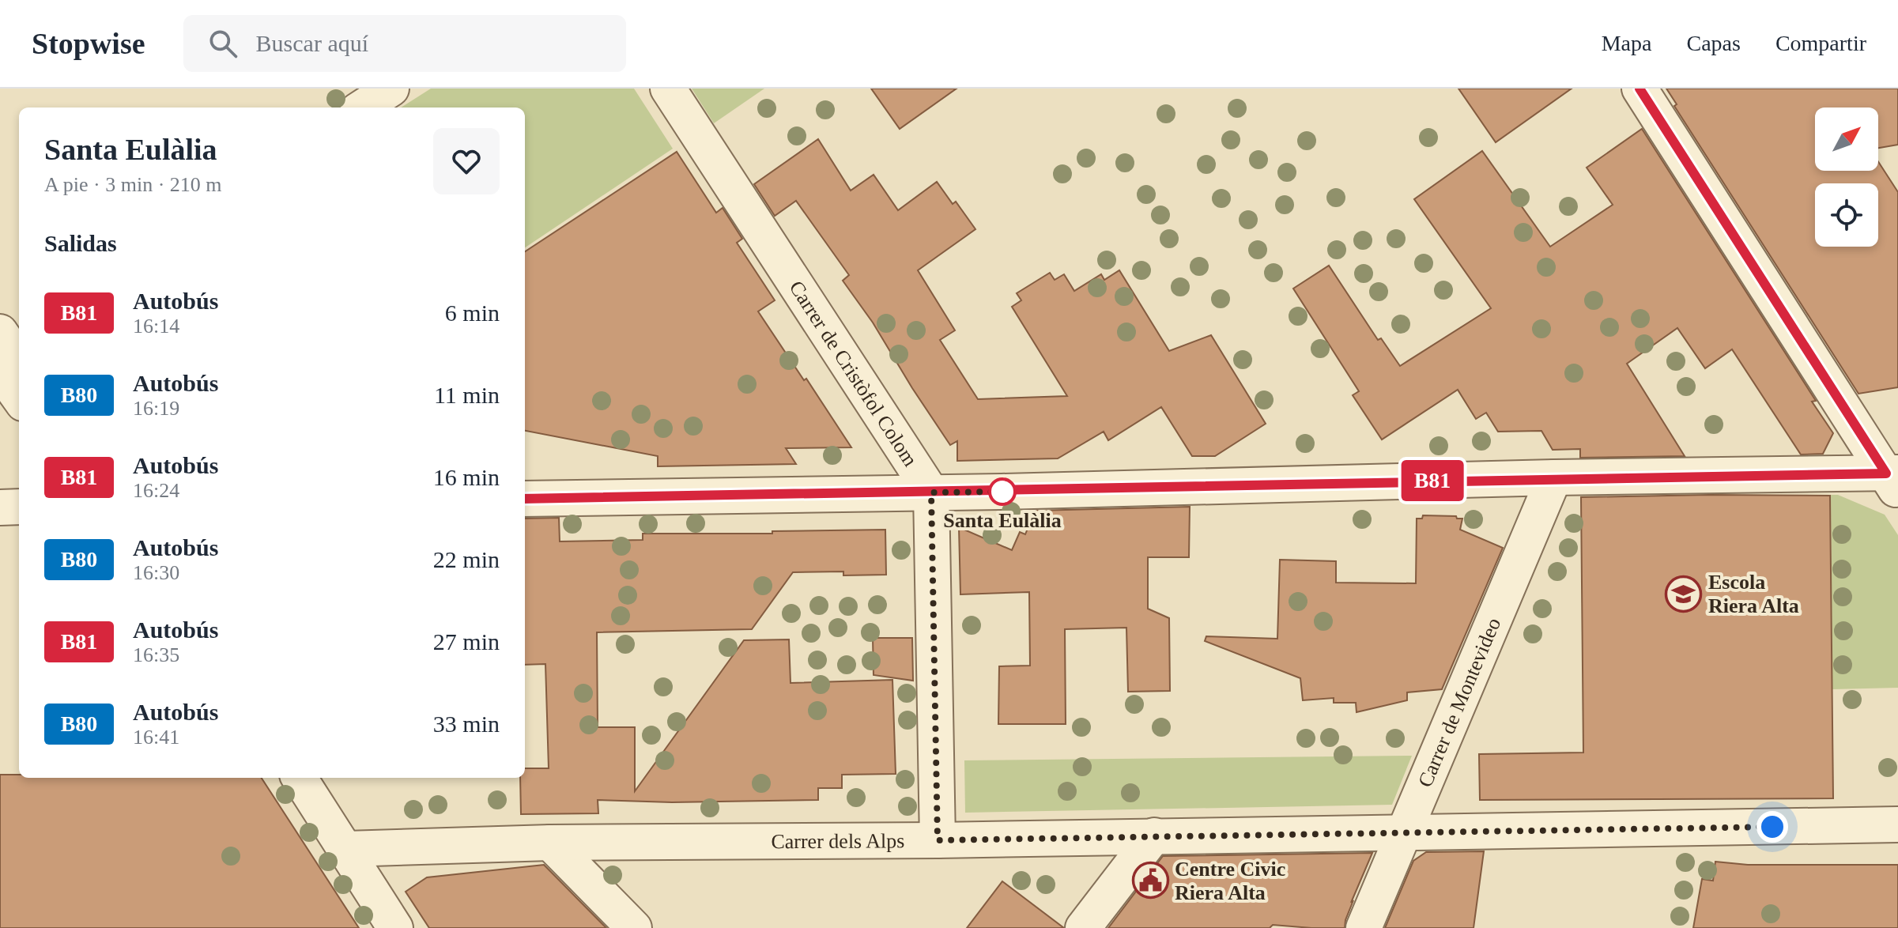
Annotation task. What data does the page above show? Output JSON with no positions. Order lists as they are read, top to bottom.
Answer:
{
  "streets": {
    "street": ["Carrer de Cristòfol Colom", "Carrer de Montevideo", "Carrer dels Alps"]
  },
  "crossings": [
    ["Carrer de Montevideo", "Carrer dels Alps"]
  ],
  "places": {
    "other": ["Santa Eulàlia"],
    "school or university": ["Escola Riera Alta"],
    "public building": ["Centre Civic Riera Alta"]
  },
  "lines": ["bus line B81"],
  "north": "top right",
  "page": {
    "header": "Stopwise",
    "search": "Buscar aquí",
    "nav": ["Mapa", "Capas", "Compartir"],
    "on_map": "B81",
    "heading": [
      ["Santa Eulàlia", "A pie · 3 min · 210 m"],
      "Salidas"
    ],
    "list": [
      {
        "mark": "B81",
        "name": "Autobús",
        "note": "16:14",
        "value": "6 min"
      },
      {
        "mark": "B80",
        "name": "Autobús",
        "note": "16:19",
        "value": "11 min"
      },
      {
        "mark": "B81",
        "name": "Autobús",
        "note": "16:24",
        "value": "16 min"
      },
      {
        "mark": "B80",
        "name": "Autobús",
        "note": "16:30",
        "value": "22 min"
      },
      {
        "mark": "B81",
        "name": "Autobús",
        "note": "16:35",
        "value": "27 min"
      },
      {
        "mark": "B80",
        "name": "Autobús",
        "note": "16:41",
        "value": "33 min"
      }
    ]
  }
}
